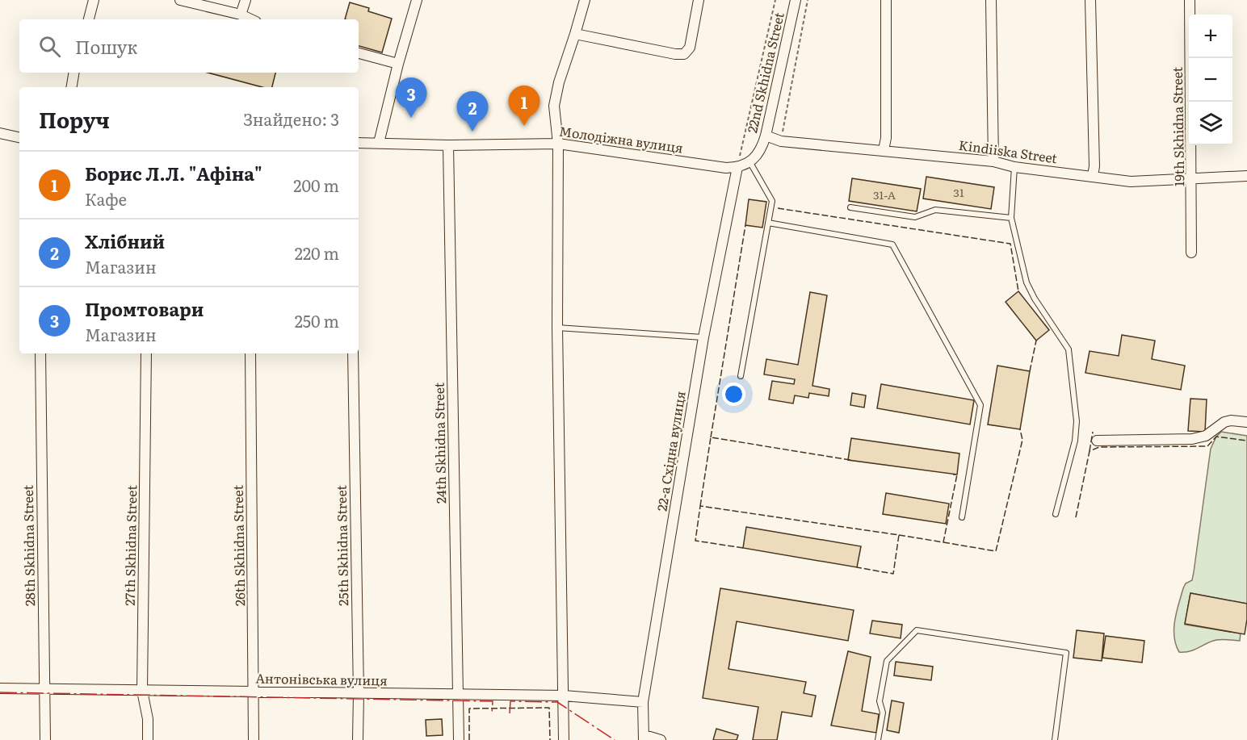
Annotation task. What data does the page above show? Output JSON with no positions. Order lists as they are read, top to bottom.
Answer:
{
  "streets": {
    "street": [
      "22nd Skhidna Street",
      "19th Skhidna Street",
      "Молодіжна вулиця",
      "Kindiiska Street",
      "24th Skhidna Street",
      "22-а Східна вулиця",
      "28th Skhidna Street",
      "27th Skhidna Street",
      "26th Skhidna Street",
      "25th Skhidna Street",
      "Антонівська вулиця"
    ]
  },
  "crossings": [
    ["22nd Skhidna Street", "Kindiiska Street"],
    ["19th Skhidna Street", "Kindiiska Street"],
    ["Молодіжна вулиця", "24th Skhidna Street"],
    ["Молодіжна вулиця", "22-а Східна вулиця"],
    ["24th Skhidna Street", "Антонівська вулиця"],
    ["22-а Східна вулиця", "Антонівська вулиця"],
    ["28th Skhidna Street", "Антонівська вулиця"],
    ["27th Skhidna Street", "Антонівська вулиця"],
    ["26th Skhidna Street", "Антонівська вулиця"],
    ["25th Skhidna Street", "Антонівська вулиця"]
  ],
  "house_numbers": ["31", "31-А"],
  "page": {
    "map_buttons": ["+", "−"],
    "search": "Пошук",
    "pins": ["3", "1", "2"],
    "heading": ["Поруч", "Знайдено: 3"],
    "list": [
      {
        "mark": "1",
        "name": "Борис Л.Л. \"Афіна\"",
        "note": "Кафе",
        "value": "200 m"
      },
      {
        "mark": "2",
        "name": "Хлібний",
        "note": "Магазин",
        "value": "220 m"
      },
      {
        "mark": "3",
        "name": "Промтовари",
        "note": "Магазин",
        "value": "250 m"
      }
    ]
  }
}
